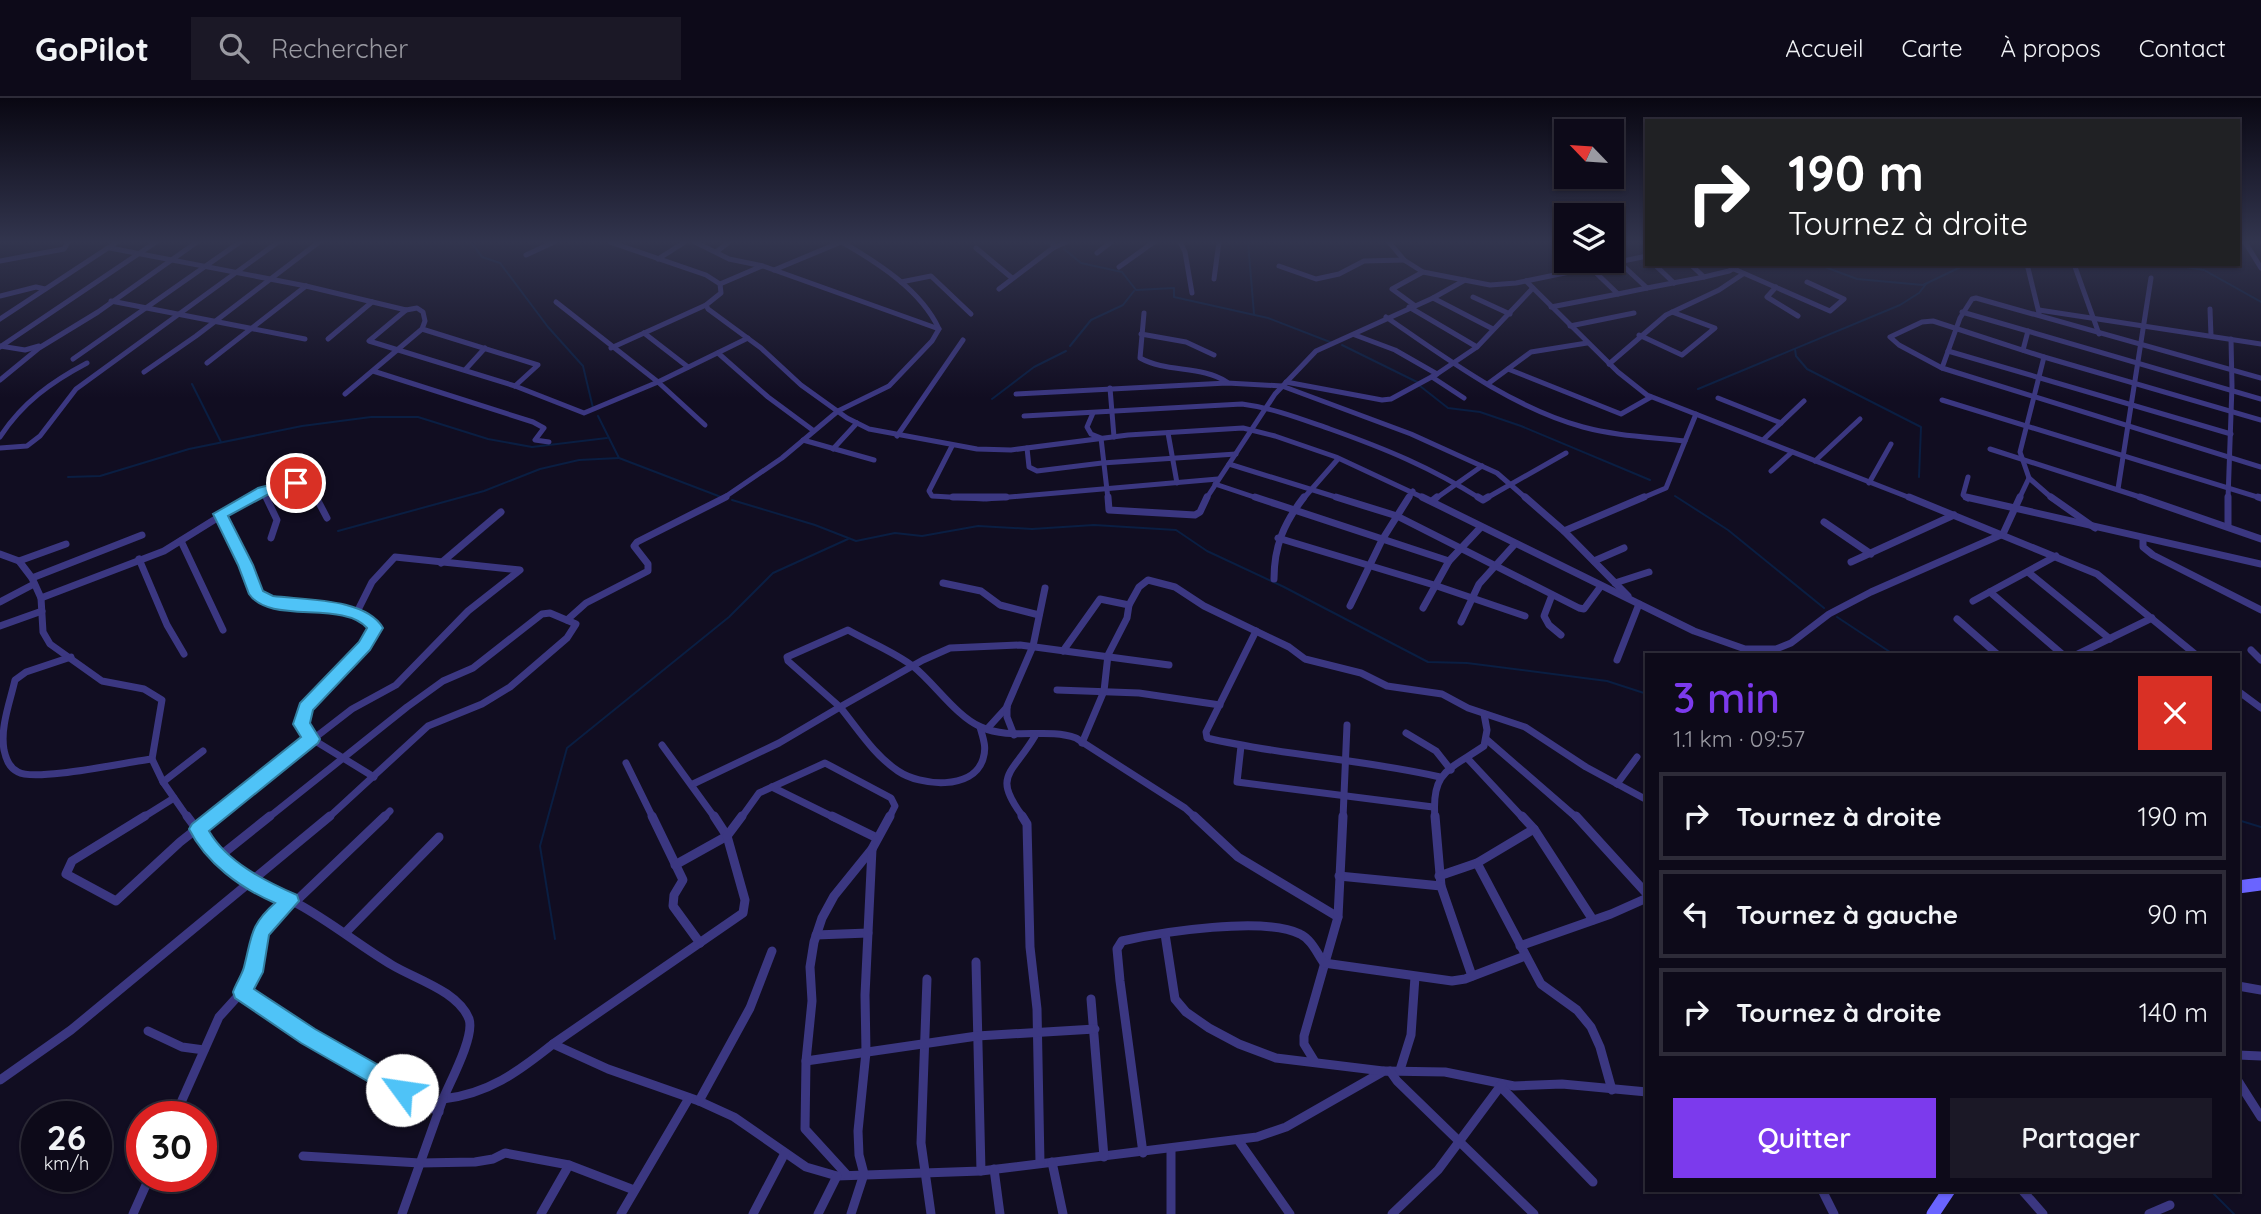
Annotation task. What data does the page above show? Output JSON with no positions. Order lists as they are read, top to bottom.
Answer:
{
  "north": "top left",
  "page": {
    "header": "GoPilot",
    "search": "Rechercher",
    "nav": [
      "Accueil",
      "Carte",
      "À propos",
      "Contact"
    ],
    "turn": ["190 m", "Tournez à droite"],
    "heading": ["3 min", "1.1 km · 09:57"],
    "list": [
      {
        "name": "Tournez à droite",
        "value": "190 m"
      },
      {
        "name": "Tournez à gauche",
        "value": "90 m"
      },
      {
        "name": "Tournez à droite",
        "value": "140 m"
      }
    ],
    "buttons": ["Quitter", "Partager"],
    "speed": "26 km/h",
    "limit": "30"
  }
}
